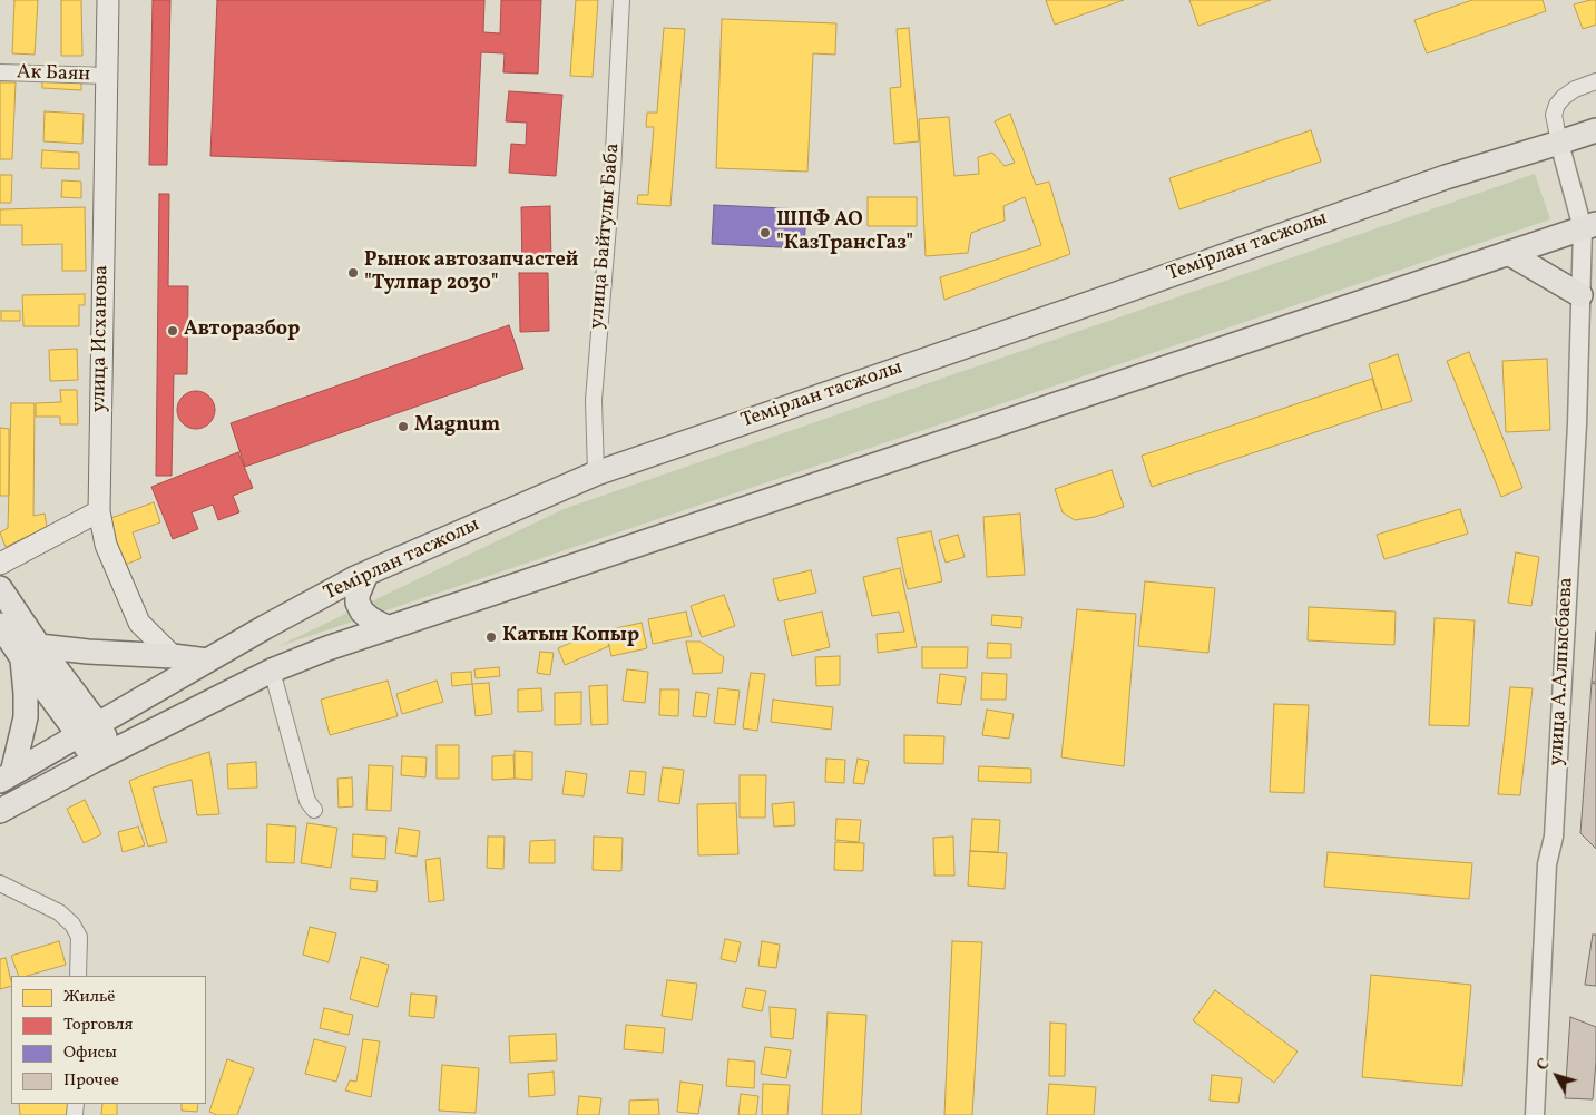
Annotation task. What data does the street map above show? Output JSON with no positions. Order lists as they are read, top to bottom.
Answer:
{
  "streets": {
    "main road": ["Темірлан тасжолы", "улица Исханова"],
    "street": ["Ак Баян", "улица Байтулы Баба", "улица А.Алпысбаева"]
  },
  "crossings": [
    ["Ак Баян", "улица Исханова"],
    ["улица Байтулы Баба", "Темірлан тасжолы"],
    ["Темірлан тасжолы", "улица А.Алпысбаева"]
  ],
  "places": [
    "ШПФ АО \"КазТрансГаз\"",
    "Рынок автозапчастей \"Тулпар 2030\"",
    "Авторазбор",
    "Magnum",
    "Катын Копыр"
  ],
  "legend": [
    "Жильё",
    "Торговля",
    "Офисы",
    "Прочее"
  ],
  "north": "top left"
}
